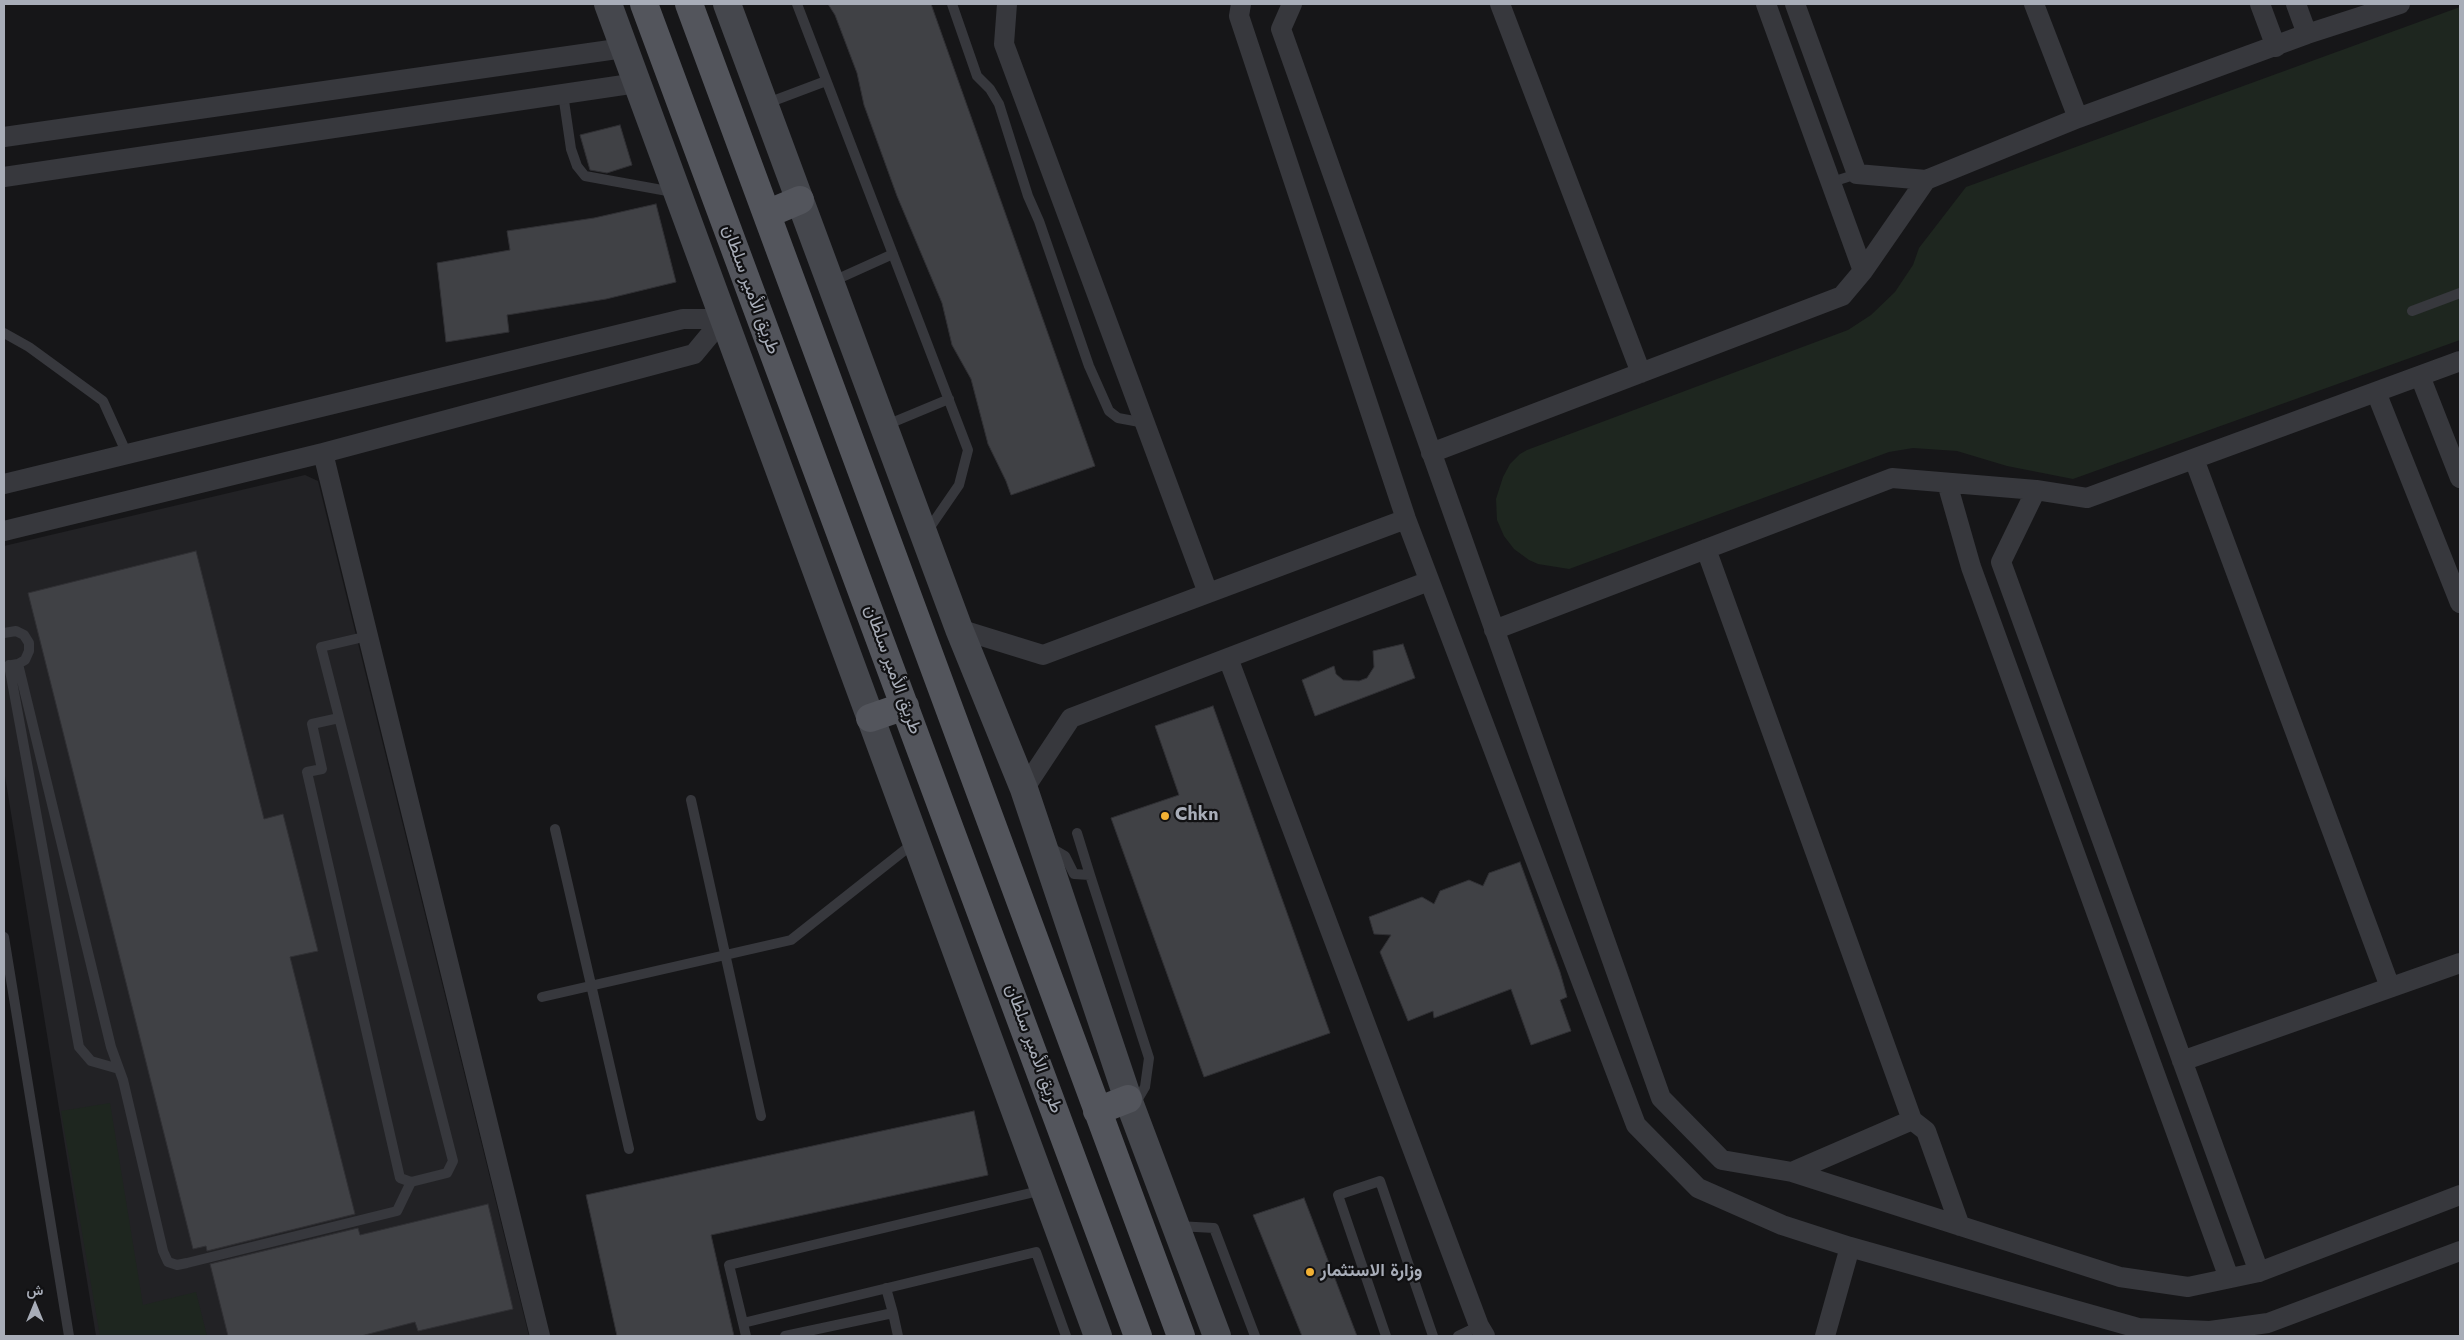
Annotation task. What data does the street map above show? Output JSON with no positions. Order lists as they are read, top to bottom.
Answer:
{
  "streets": {
    "main road": ["طريق الأمير سلطان"]
  },
  "places": ["Chkn", "وزارة الاستثمار"],
  "north": "top"
}
